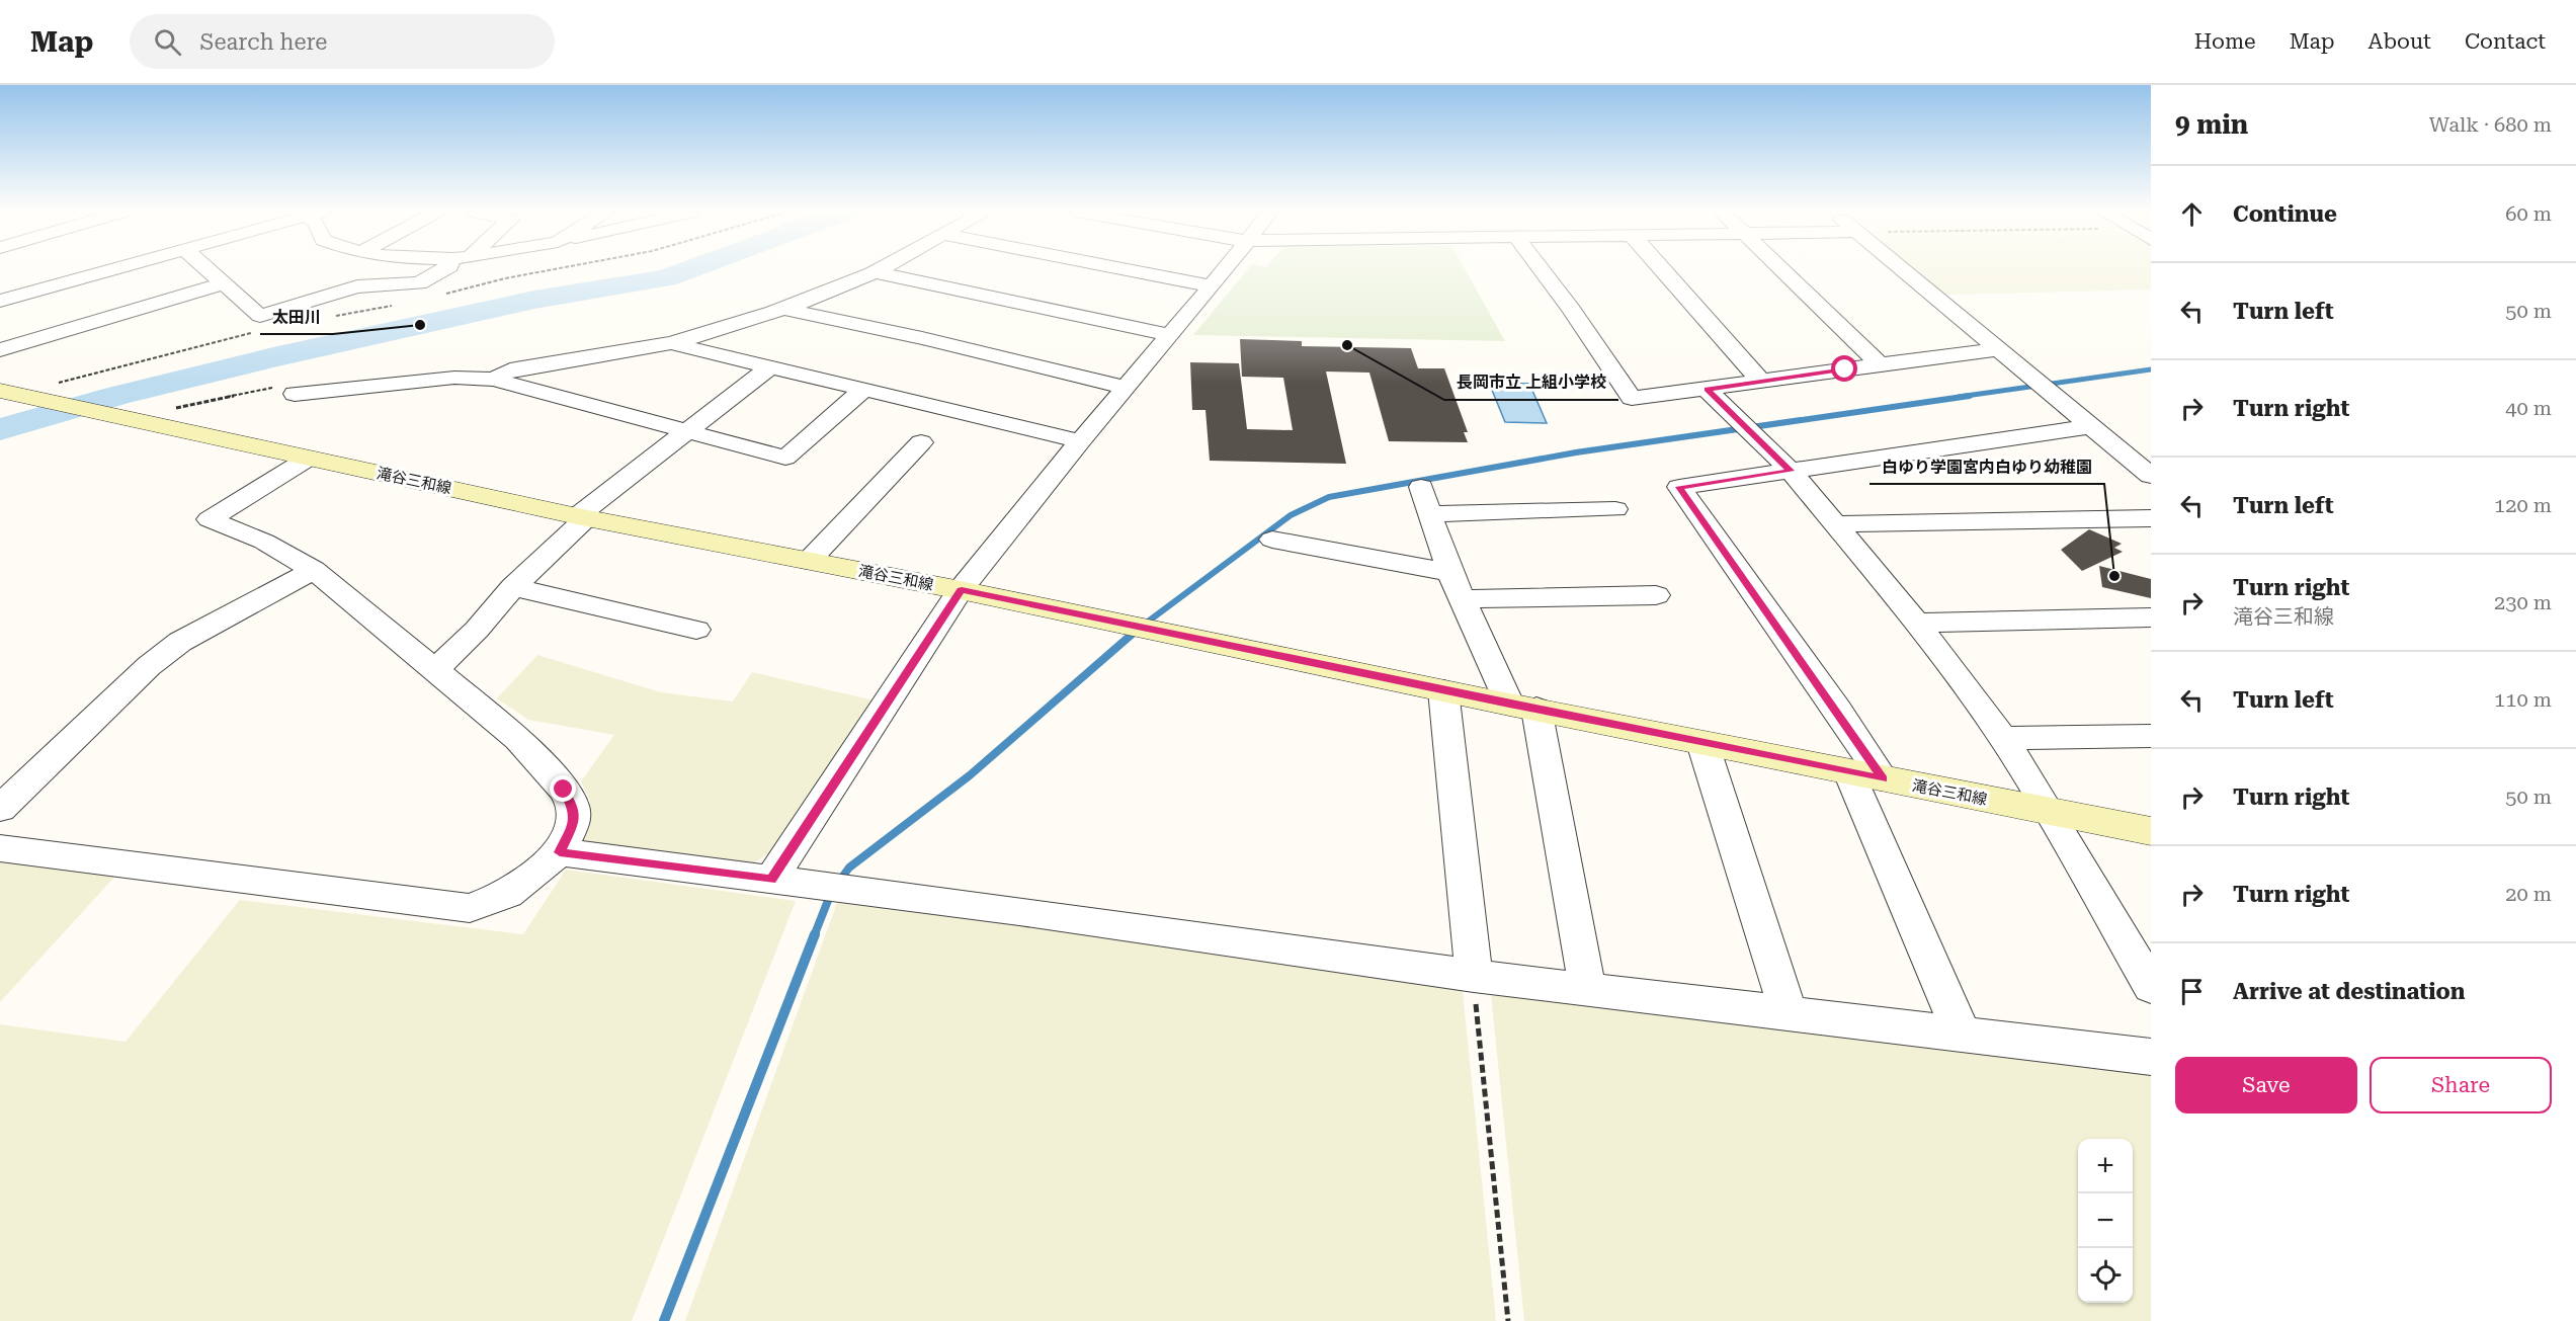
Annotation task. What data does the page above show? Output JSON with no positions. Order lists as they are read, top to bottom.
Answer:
{
  "streets": {
    "main road": ["滝谷三和線"]
  },
  "places": ["太田川", "長岡市立 上組小学校", "白ゆり学園宮内白ゆり幼稚園"],
  "page": {
    "header": "Map",
    "search": "Search here",
    "nav": [
      "Home",
      "Map",
      "About",
      "Contact"
    ],
    "heading": ["9 min", "Walk · 680 m"],
    "list": [
      ["Continue", "60 m"],
      ["Turn left", "50 m"],
      ["Turn right", "40 m"],
      ["Turn left", "120 m"],
      ["Turn right", "滝谷三和線", "230 m"],
      ["Turn left", "110 m"],
      ["Turn right", "50 m"],
      ["Turn right", "20 m"],
      "Arrive at destination"
    ],
    "buttons": ["Save", "Share"],
    "map_buttons": ["+", "−"]
  }
}
